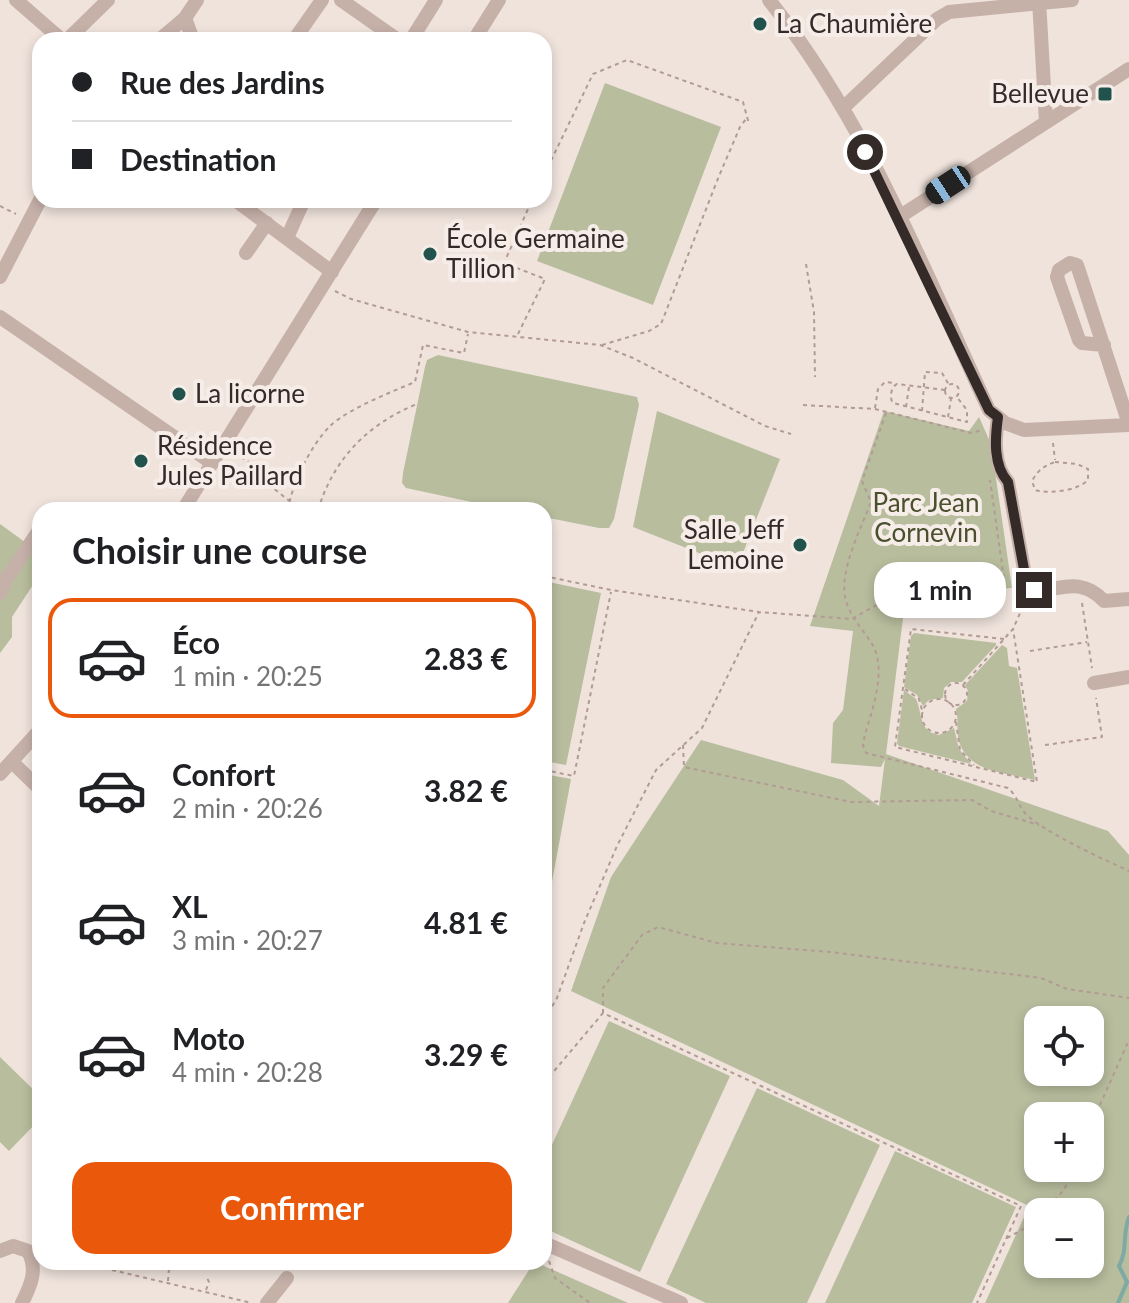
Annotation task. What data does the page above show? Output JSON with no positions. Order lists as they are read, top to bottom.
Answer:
{
  "parks": ["Parc Jean Cornevin"],
  "places": {
    "other": [
      "La Chaumière",
      "École Germaine Tillion",
      "La licorne",
      "Résidence Jules Paillard",
      "Salle Jeff Lemoine"
    ],
    "transit": ["Bellevue"]
  },
  "page": {
    "banner": ["Rue des Jardins", "Destination"],
    "heading": "Choisir une course",
    "bubble": "1 min",
    "list": [
      {
        "name": "Éco",
        "note": "1 min · 20:25",
        "value": "2.83 €"
      },
      {
        "name": "Confort",
        "note": "2 min · 20:26",
        "value": "3.82 €"
      },
      {
        "name": "XL",
        "note": "3 min · 20:27",
        "value": "4.81 €"
      },
      {
        "name": "Moto",
        "note": "4 min · 20:28",
        "value": "3.29 €"
      }
    ],
    "map_buttons": ["+", "−"],
    "buttons": "Confirmer"
  }
}
